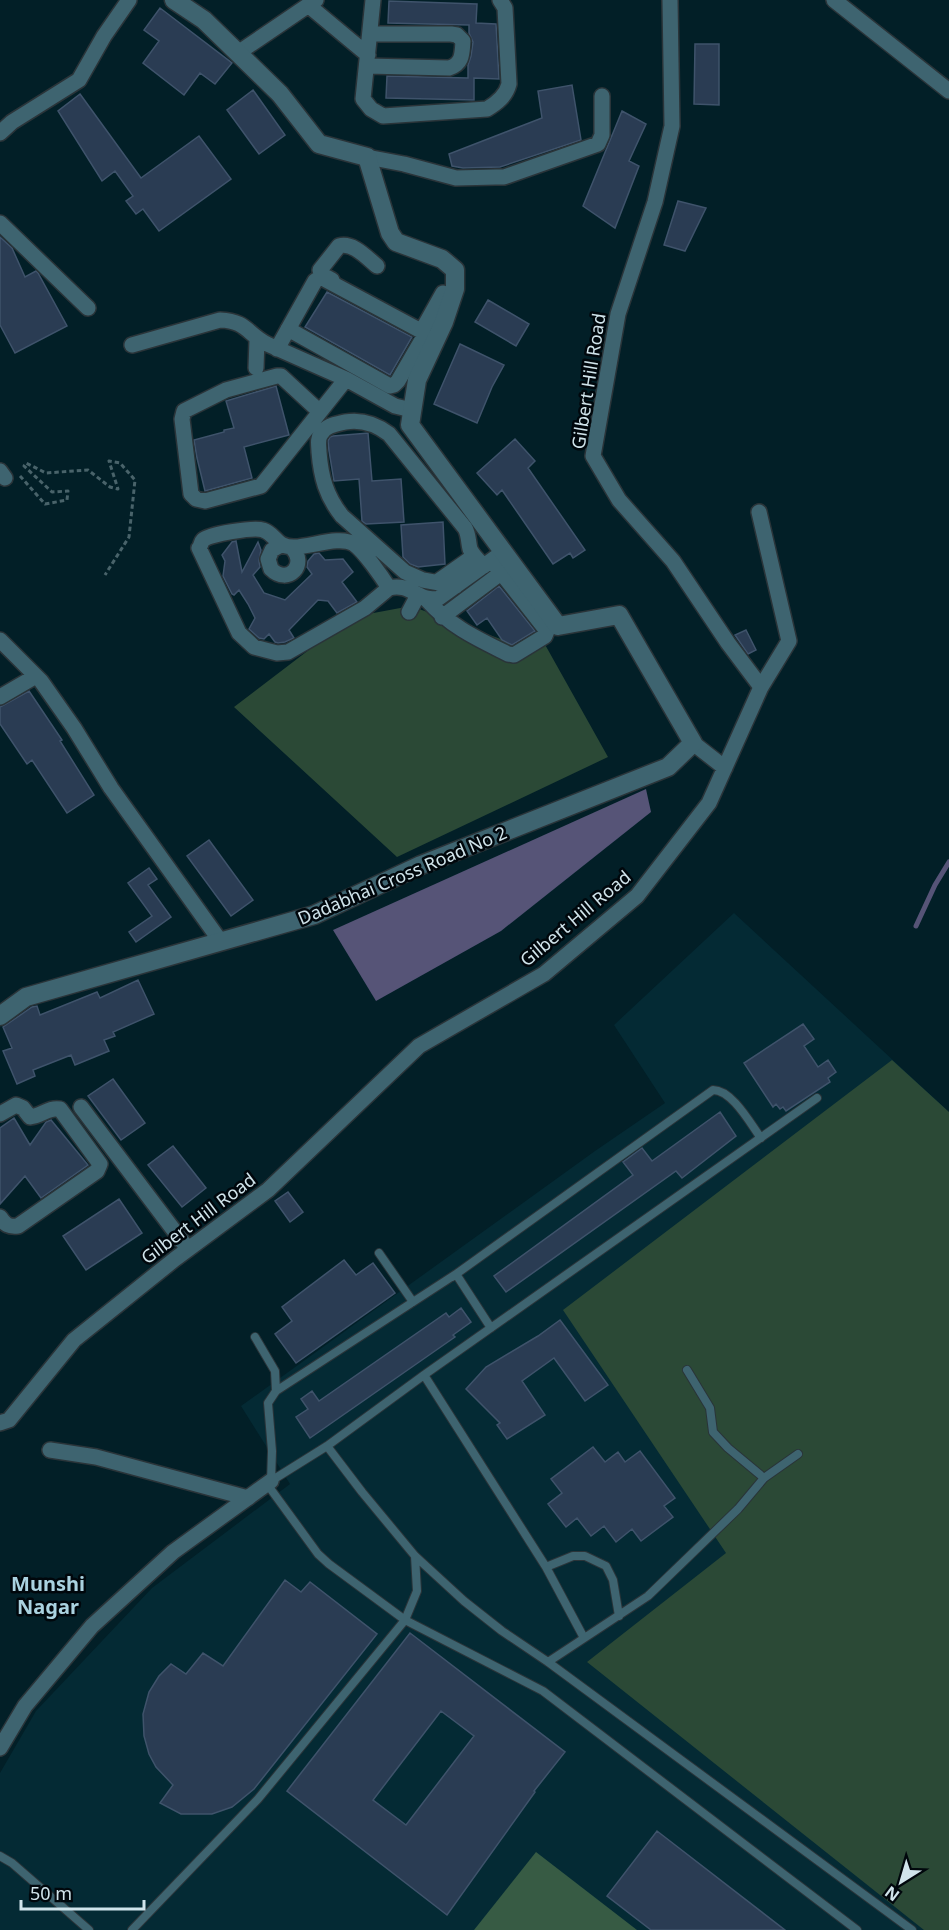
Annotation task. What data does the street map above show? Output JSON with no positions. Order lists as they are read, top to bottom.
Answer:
{
  "streets": {
    "street": ["Gilbert Hill Road", "Dadabhai Cross Road No 2"]
  },
  "districts": ["Munshi Nagar"],
  "scale_bar": "50 m",
  "north": "bottom left"
}
